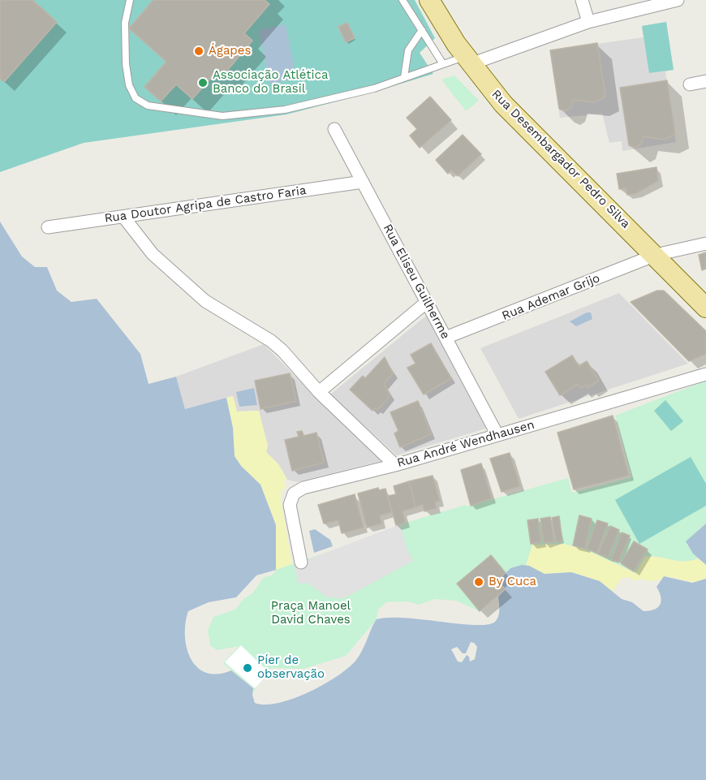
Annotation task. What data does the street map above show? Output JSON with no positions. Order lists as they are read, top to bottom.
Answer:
{
  "streets": {
    "main road": ["Rua Desembargador Pedro Silva"],
    "street": [
      "Rua Doutor Agripa de Castro Faria",
      "Rua Eliseu Guilherme",
      "Rua Ademar Grijo",
      "Rua André Wendhausen"
    ]
  },
  "crossings": [
    ["Rua Desembargador Pedro Silva", "Rua Ademar Grijo"],
    ["Rua Doutor Agripa de Castro Faria", "Rua Eliseu Guilherme"],
    ["Rua Eliseu Guilherme", "Rua Ademar Grijo"],
    ["Rua Eliseu Guilherme", "Rua André Wendhausen"]
  ],
  "parks": ["Praça Manoel David Chaves"],
  "places": [
    "Ágapes",
    "Associação Atlética Banco do Brasil",
    "By Cuca",
    "Píer de observação"
  ]
}
